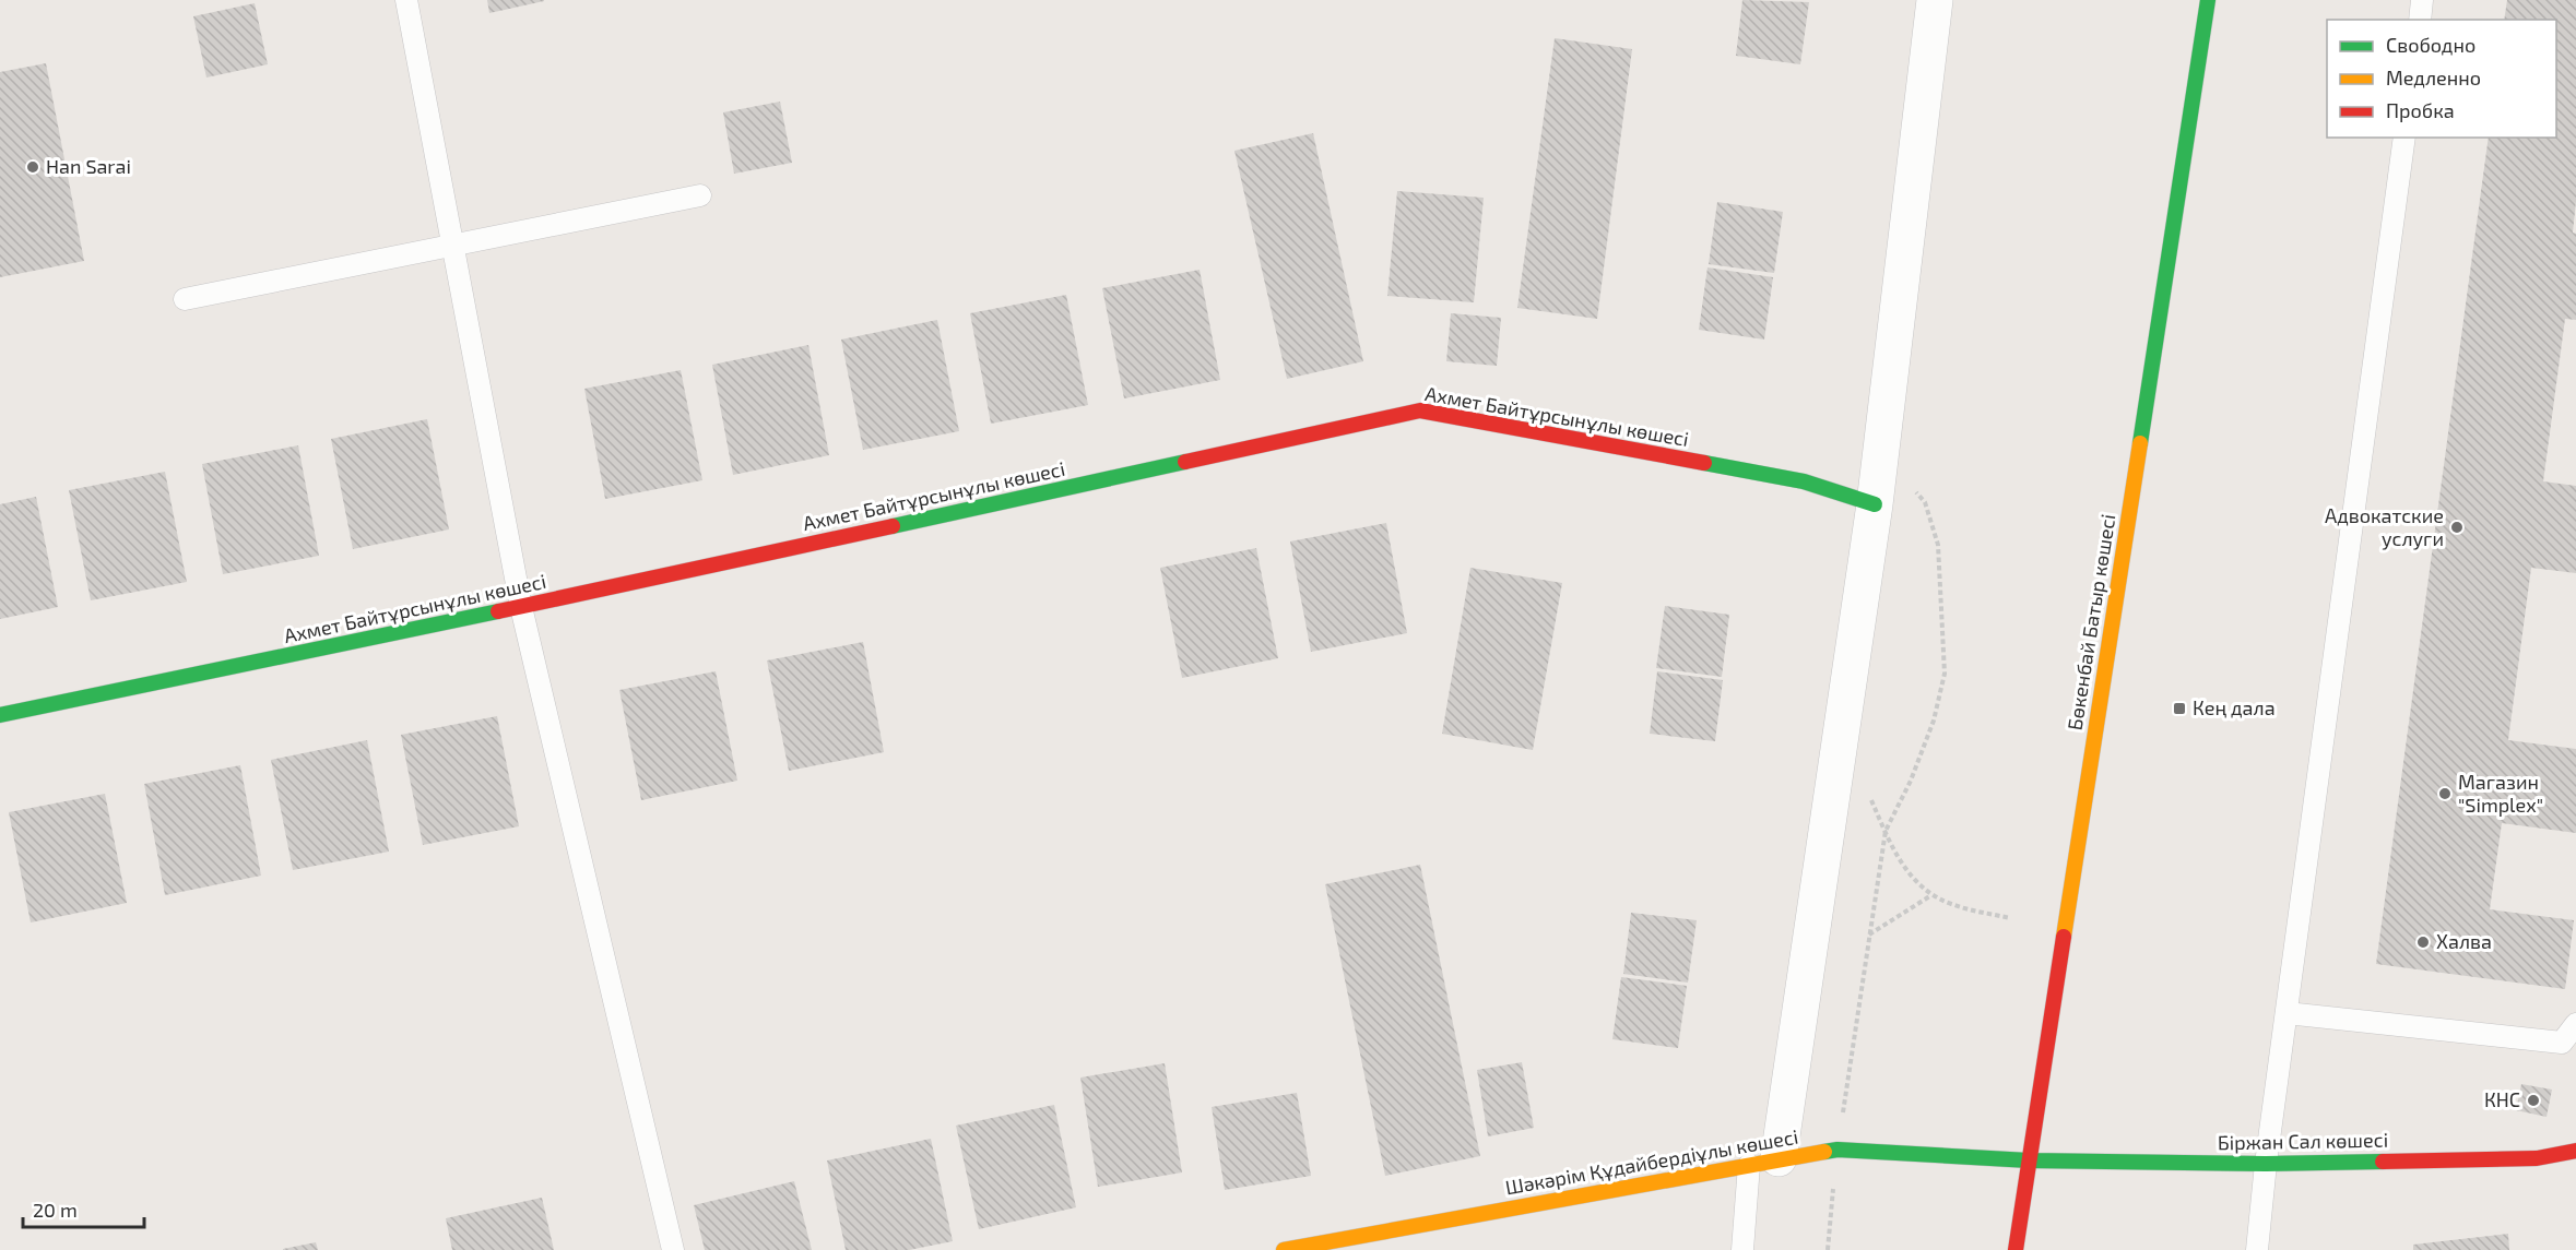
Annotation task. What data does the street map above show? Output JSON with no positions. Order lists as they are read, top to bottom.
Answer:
{
  "streets": {
    "street": [
      "Ахмет Байтұрсынұлы көшесі",
      "Бөкенбай Батыр көшесі",
      "Біржан Сал көшесі",
      "Шәкәрім Құдайбердіұлы көшесі"
    ]
  },
  "crossings": [
    ["Бөкенбай Батыр көшесі", "Біржан Сал көшесі"],
    ["Бөкенбай Батыр көшесі", "Шәкәрім Құдайбердіұлы көшесі"],
    ["Біржан Сал көшесі", "Шәкәрім Құдайбердіұлы көшесі"]
  ],
  "places": {
    "other": [
      "Han Sarai",
      "Адвокатские услуги",
      "Магазин \"Simplex\"",
      "Халва",
      "КНС"
    ],
    "transit": ["Кең дала"]
  },
  "legend": ["Свободно", "Медленно", "Пробка"],
  "scale_bar": "20 m"
}
